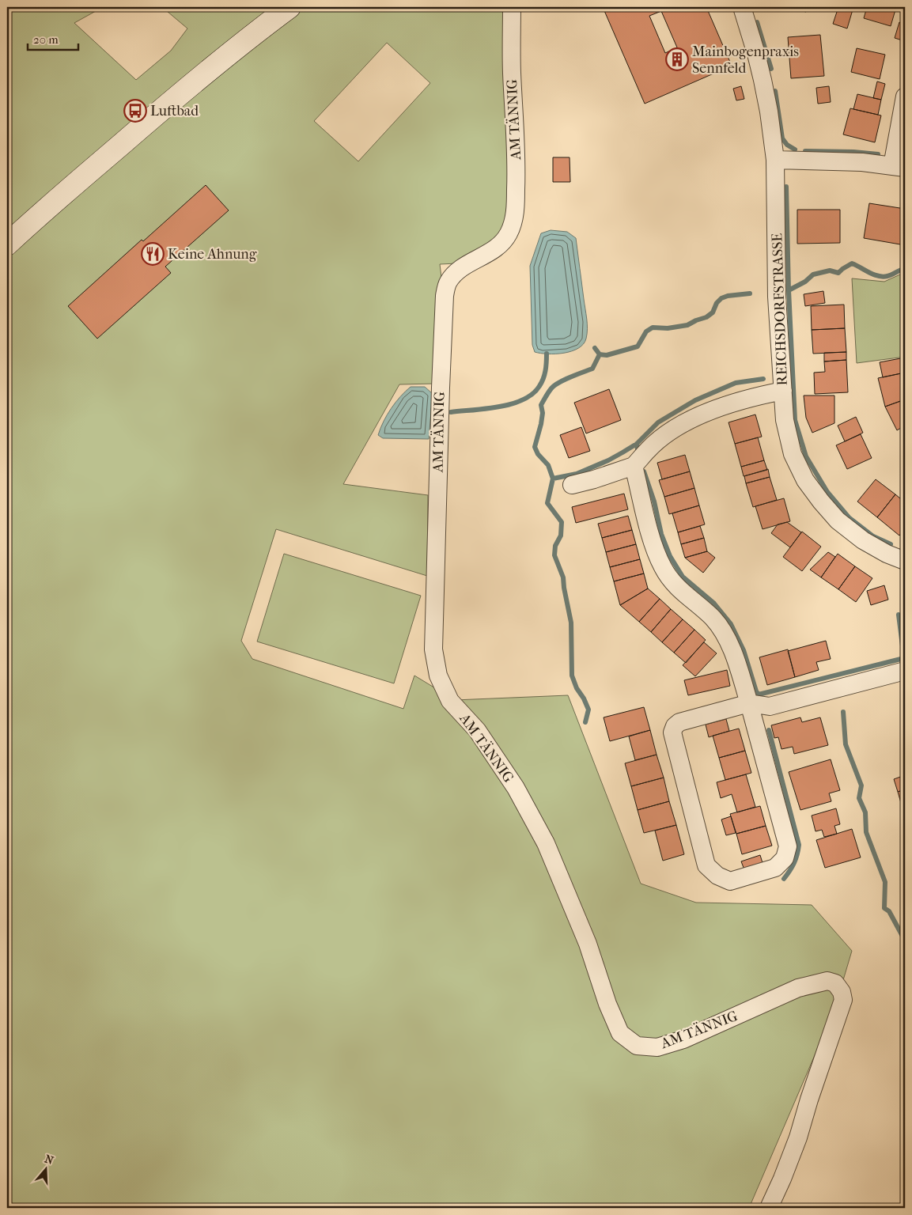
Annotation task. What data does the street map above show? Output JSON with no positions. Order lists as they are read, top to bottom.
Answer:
{
  "streets": {
    "street": ["AM TÄNNIG", "REICHSDORFSTRASSE"]
  },
  "places": {
    "building": ["Mainbogenpraxis Sennfeld"],
    "bus stop": ["Luftbad"],
    "restaurant": ["Keine Ahnung"]
  },
  "scale_bar": "20 m",
  "north": "top"
}
